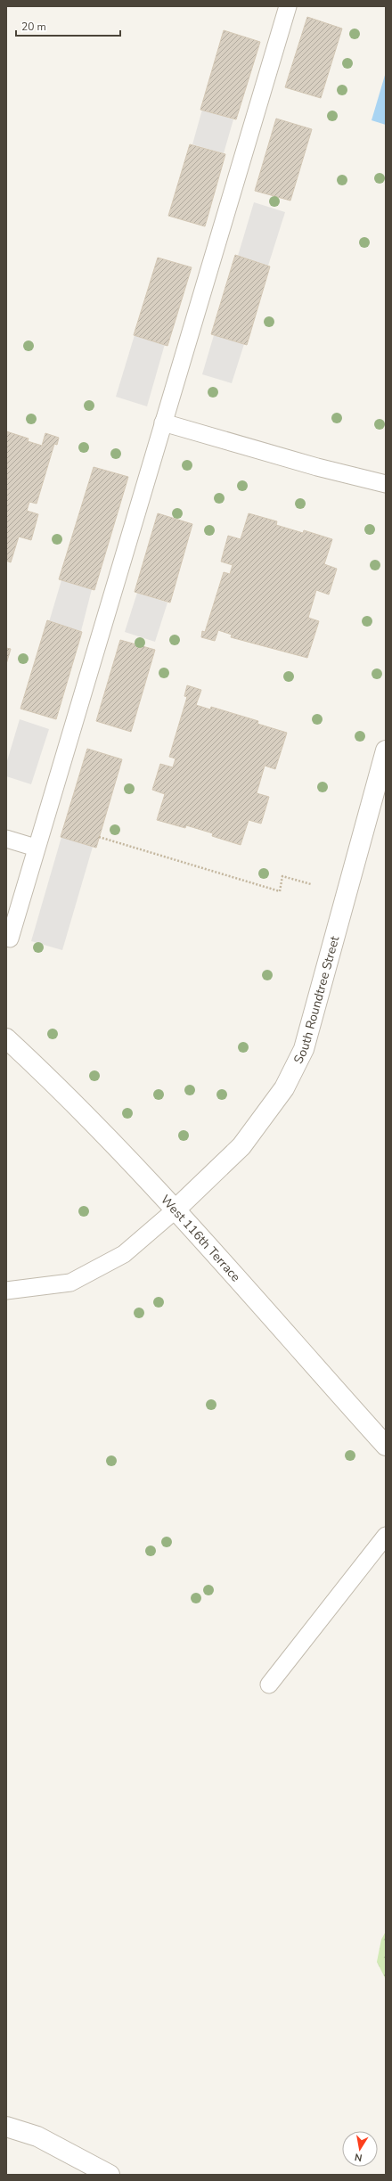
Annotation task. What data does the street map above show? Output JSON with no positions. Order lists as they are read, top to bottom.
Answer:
{
  "streets": {
    "street": ["South Roundtree Street", "West 116th Terrace"]
  },
  "crossings": [
    ["South Roundtree Street", "West 116th Terrace"]
  ],
  "scale_bar": "20 m",
  "north": "bottom"
}
